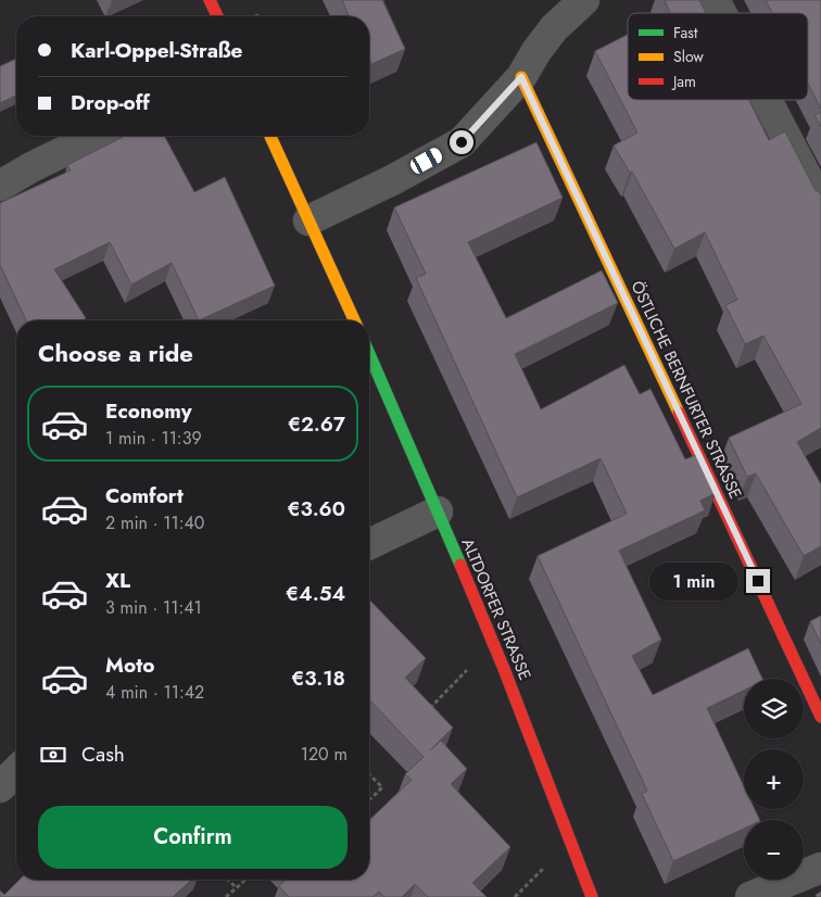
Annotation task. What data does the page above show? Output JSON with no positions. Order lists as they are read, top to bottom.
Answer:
{
  "streets": {
    "main road": ["ÖSTLICHE BERNFURTER STRASSE", "ALTDORFER STRASSE"]
  },
  "legend": ["Fast", "Slow", "Jam"],
  "page": {
    "banner": ["Karl-Oppel-Straße", "Drop-off"],
    "heading": "Choose a ride",
    "list": [
      {
        "name": "Economy",
        "note": "1 min · 11:39",
        "value": "€2.67"
      },
      {
        "name": "Comfort",
        "note": "2 min · 11:40",
        "value": "€3.60"
      },
      {
        "name": "XL",
        "note": "3 min · 11:41",
        "value": "€4.54"
      },
      {
        "name": "Moto",
        "note": "4 min · 11:42",
        "value": "€3.18"
      }
    ],
    "bubble": "1 min",
    "map_buttons": ["+", "−"],
    "pay": ["Cash", "120 m"],
    "buttons": "Confirm"
  }
}
